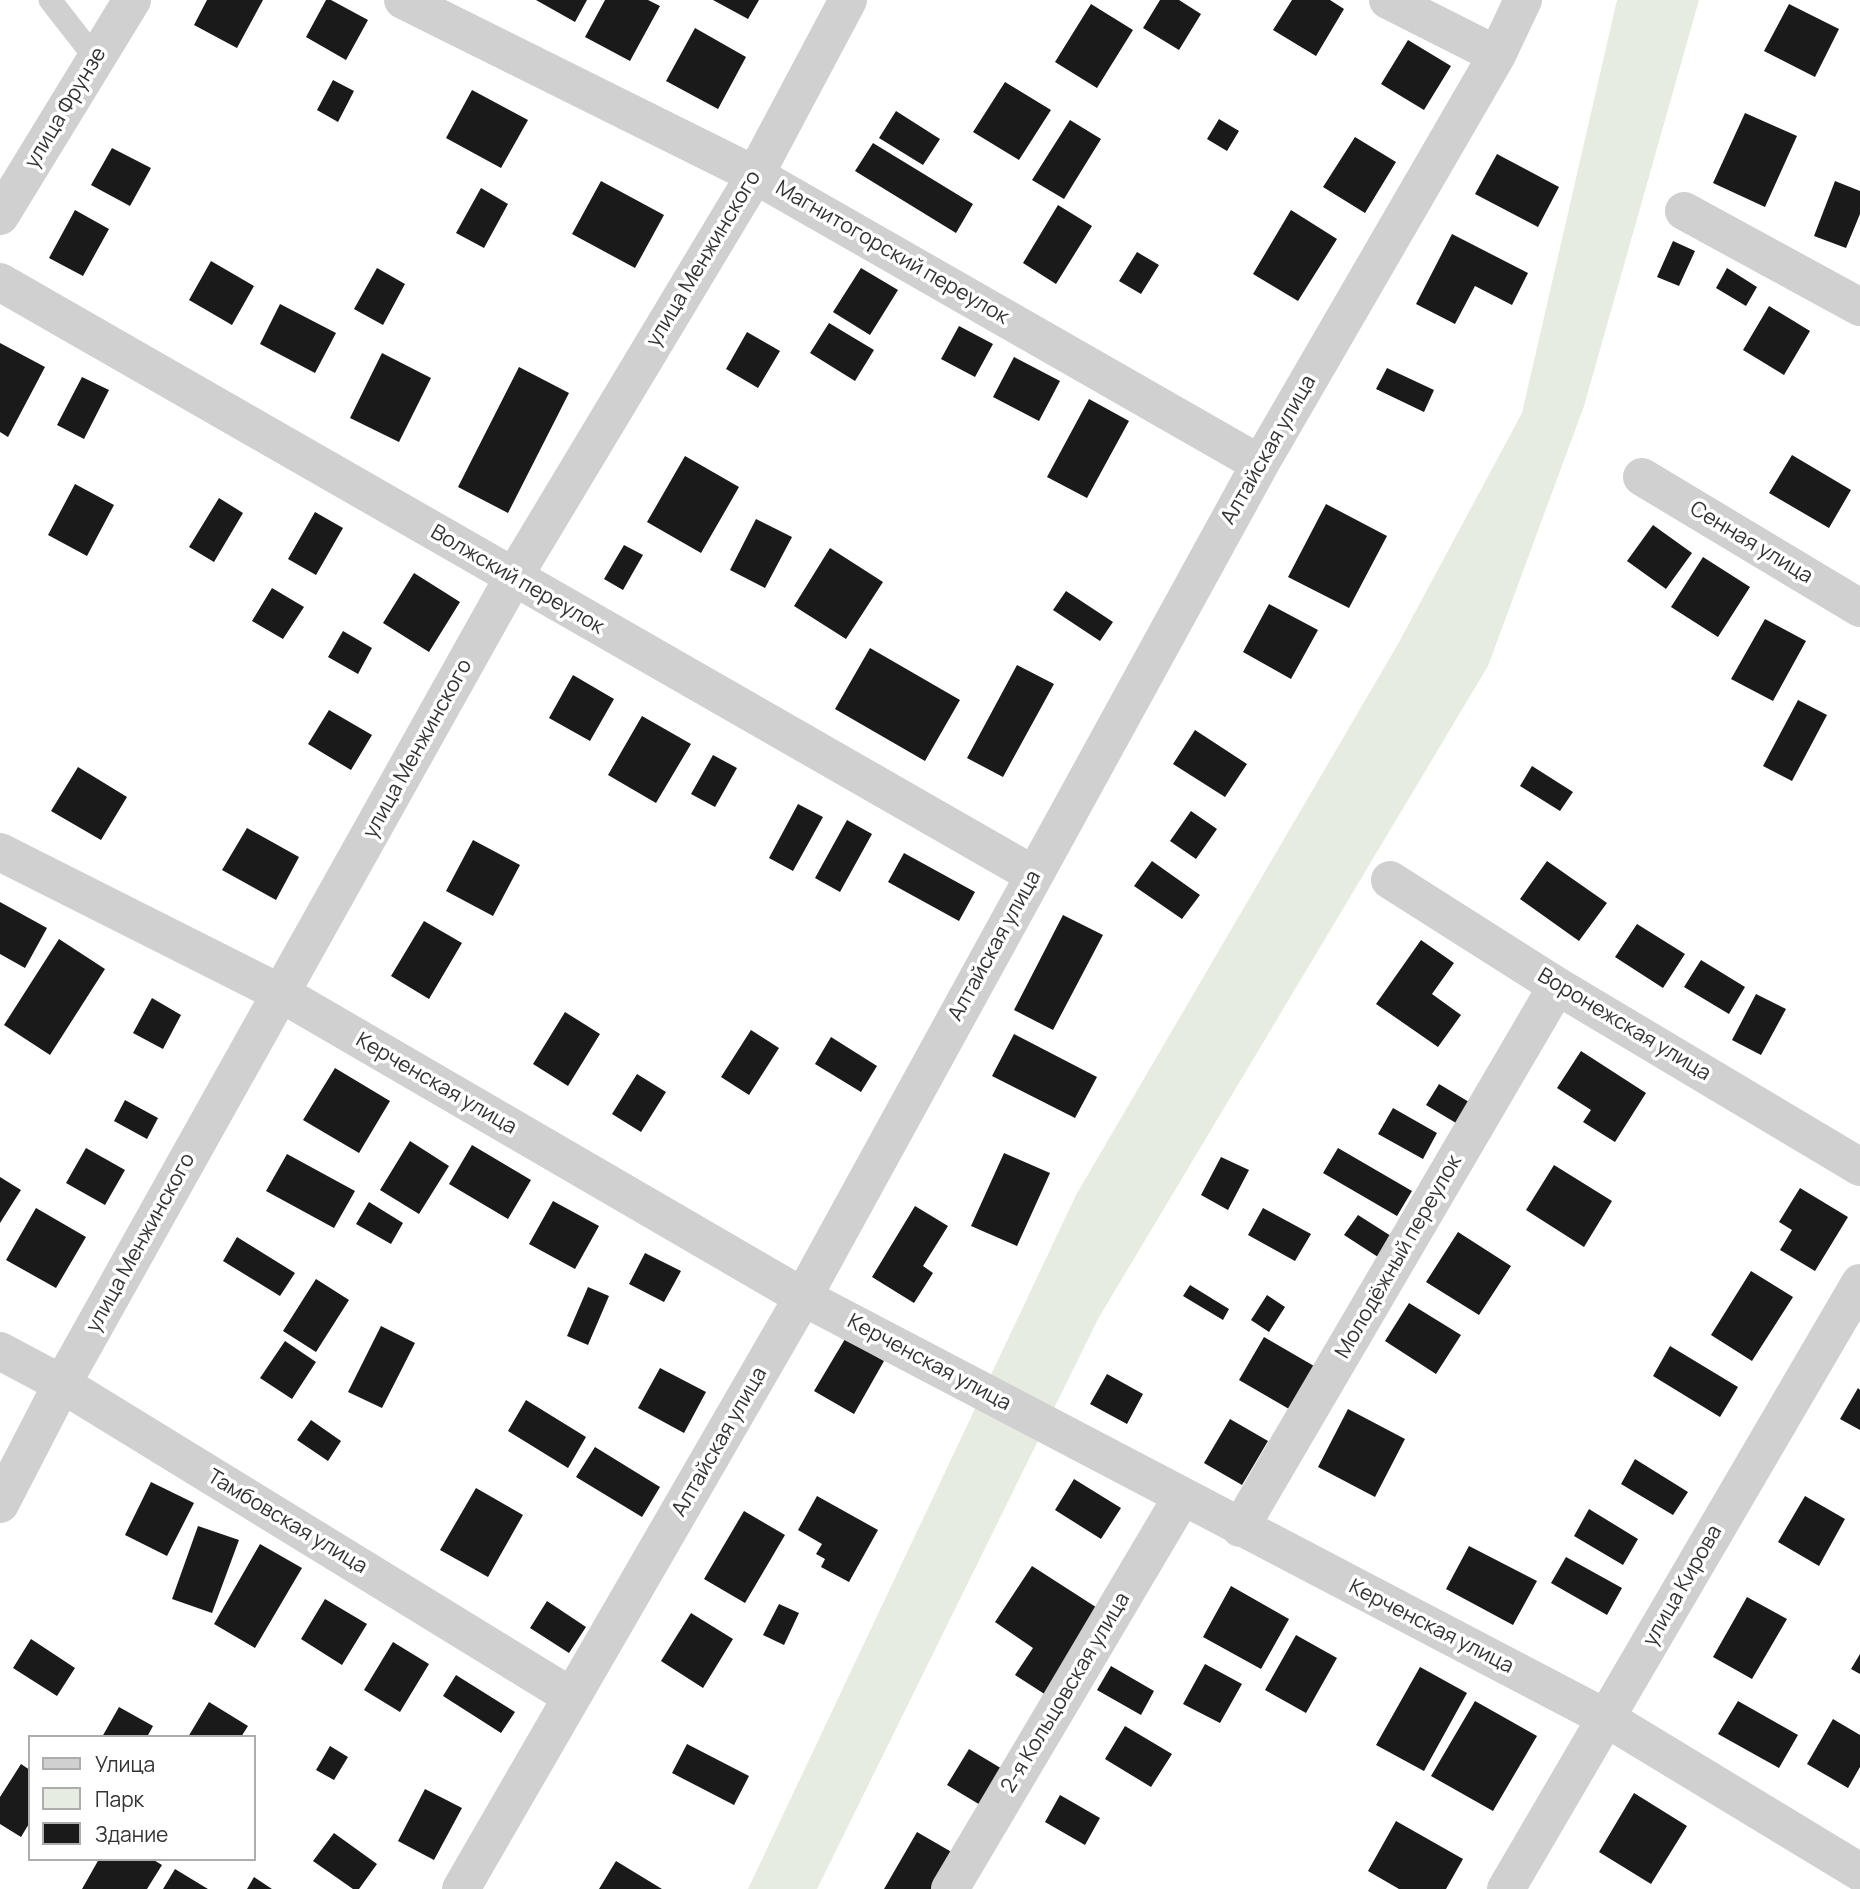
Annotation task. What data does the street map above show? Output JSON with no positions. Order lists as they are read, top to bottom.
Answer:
{
  "streets": {
    "street": [
      "улица Фрунзе",
      "Магнитогорский переулок",
      "улица Менжинского",
      "Алтайская улица",
      "Сенная улица",
      "Волжский переулок",
      "Воронежская улица",
      "Керченская улица",
      "Молодёжный переулок",
      "Тамбовская улица",
      "улица Кирова",
      "2-я Кольцовская улица"
    ]
  },
  "crossings": [
    ["Магнитогорский переулок", "улица Менжинского"],
    ["Магнитогорский переулок", "Алтайская улица"],
    ["улица Менжинского", "Волжский переулок"],
    ["улица Менжинского", "Керченская улица"],
    ["улица Менжинского", "Тамбовская улица"],
    ["Алтайская улица", "Волжский переулок"],
    ["Алтайская улица", "Керченская улица"],
    ["Алтайская улица", "Тамбовская улица"],
    ["Воронежская улица", "Молодёжный переулок"],
    ["Керченская улица", "Молодёжный переулок"],
    ["Керченская улица", "улица Кирова"],
    ["Керченская улица", "2-я Кольцовская улица"]
  ],
  "legend": ["Улица", "Парк", "Здание"]
}
